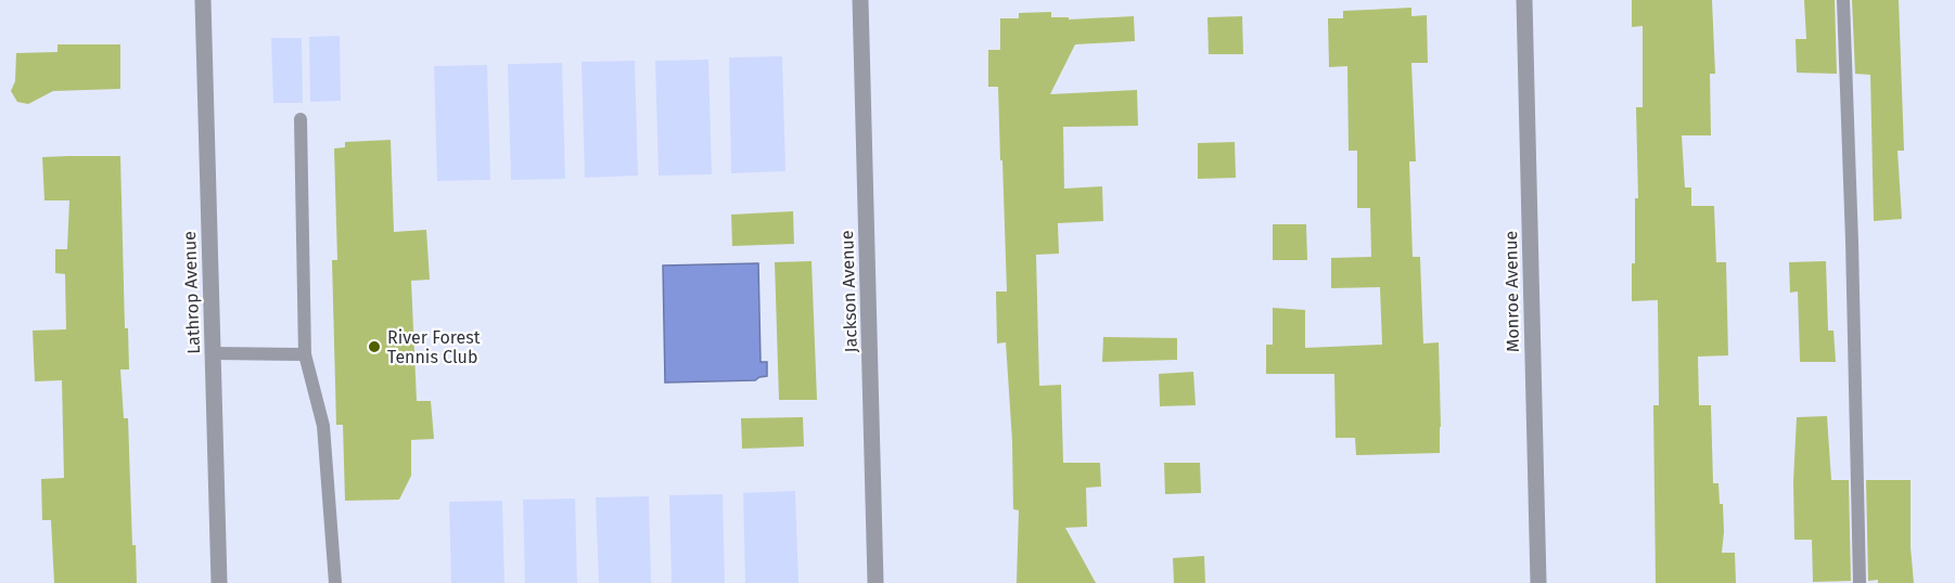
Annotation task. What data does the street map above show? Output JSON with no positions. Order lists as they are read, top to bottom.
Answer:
{
  "streets": {
    "street": ["Jackson Avenue", "Monroe Avenue", "Lathrop Avenue"]
  },
  "places": ["River Forest Tennis Club"]
}
